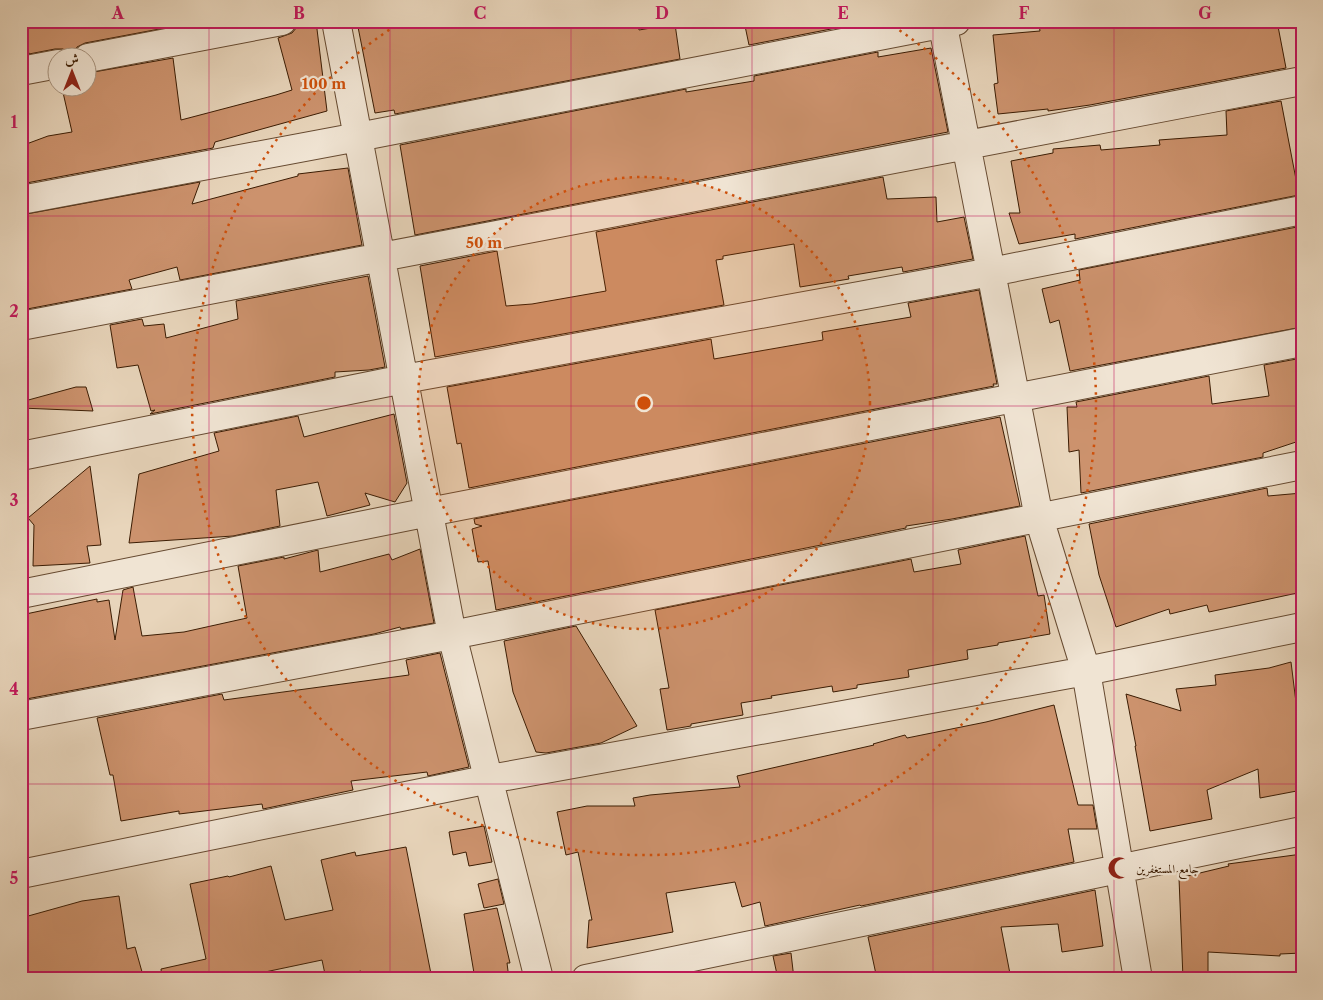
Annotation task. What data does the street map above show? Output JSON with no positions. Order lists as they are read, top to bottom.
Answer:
{
  "places": {
    "mosque": ["جامع المستغفرين"]
  },
  "north": "top",
  "grid": {
    "columns": [
      "A",
      "B",
      "C",
      "D",
      "E",
      "F",
      "G"
    ],
    "rows": [
      "1",
      "2",
      "3",
      "4",
      "5"
    ]
  },
  "rings": ["100 m", "50 m"]
}
